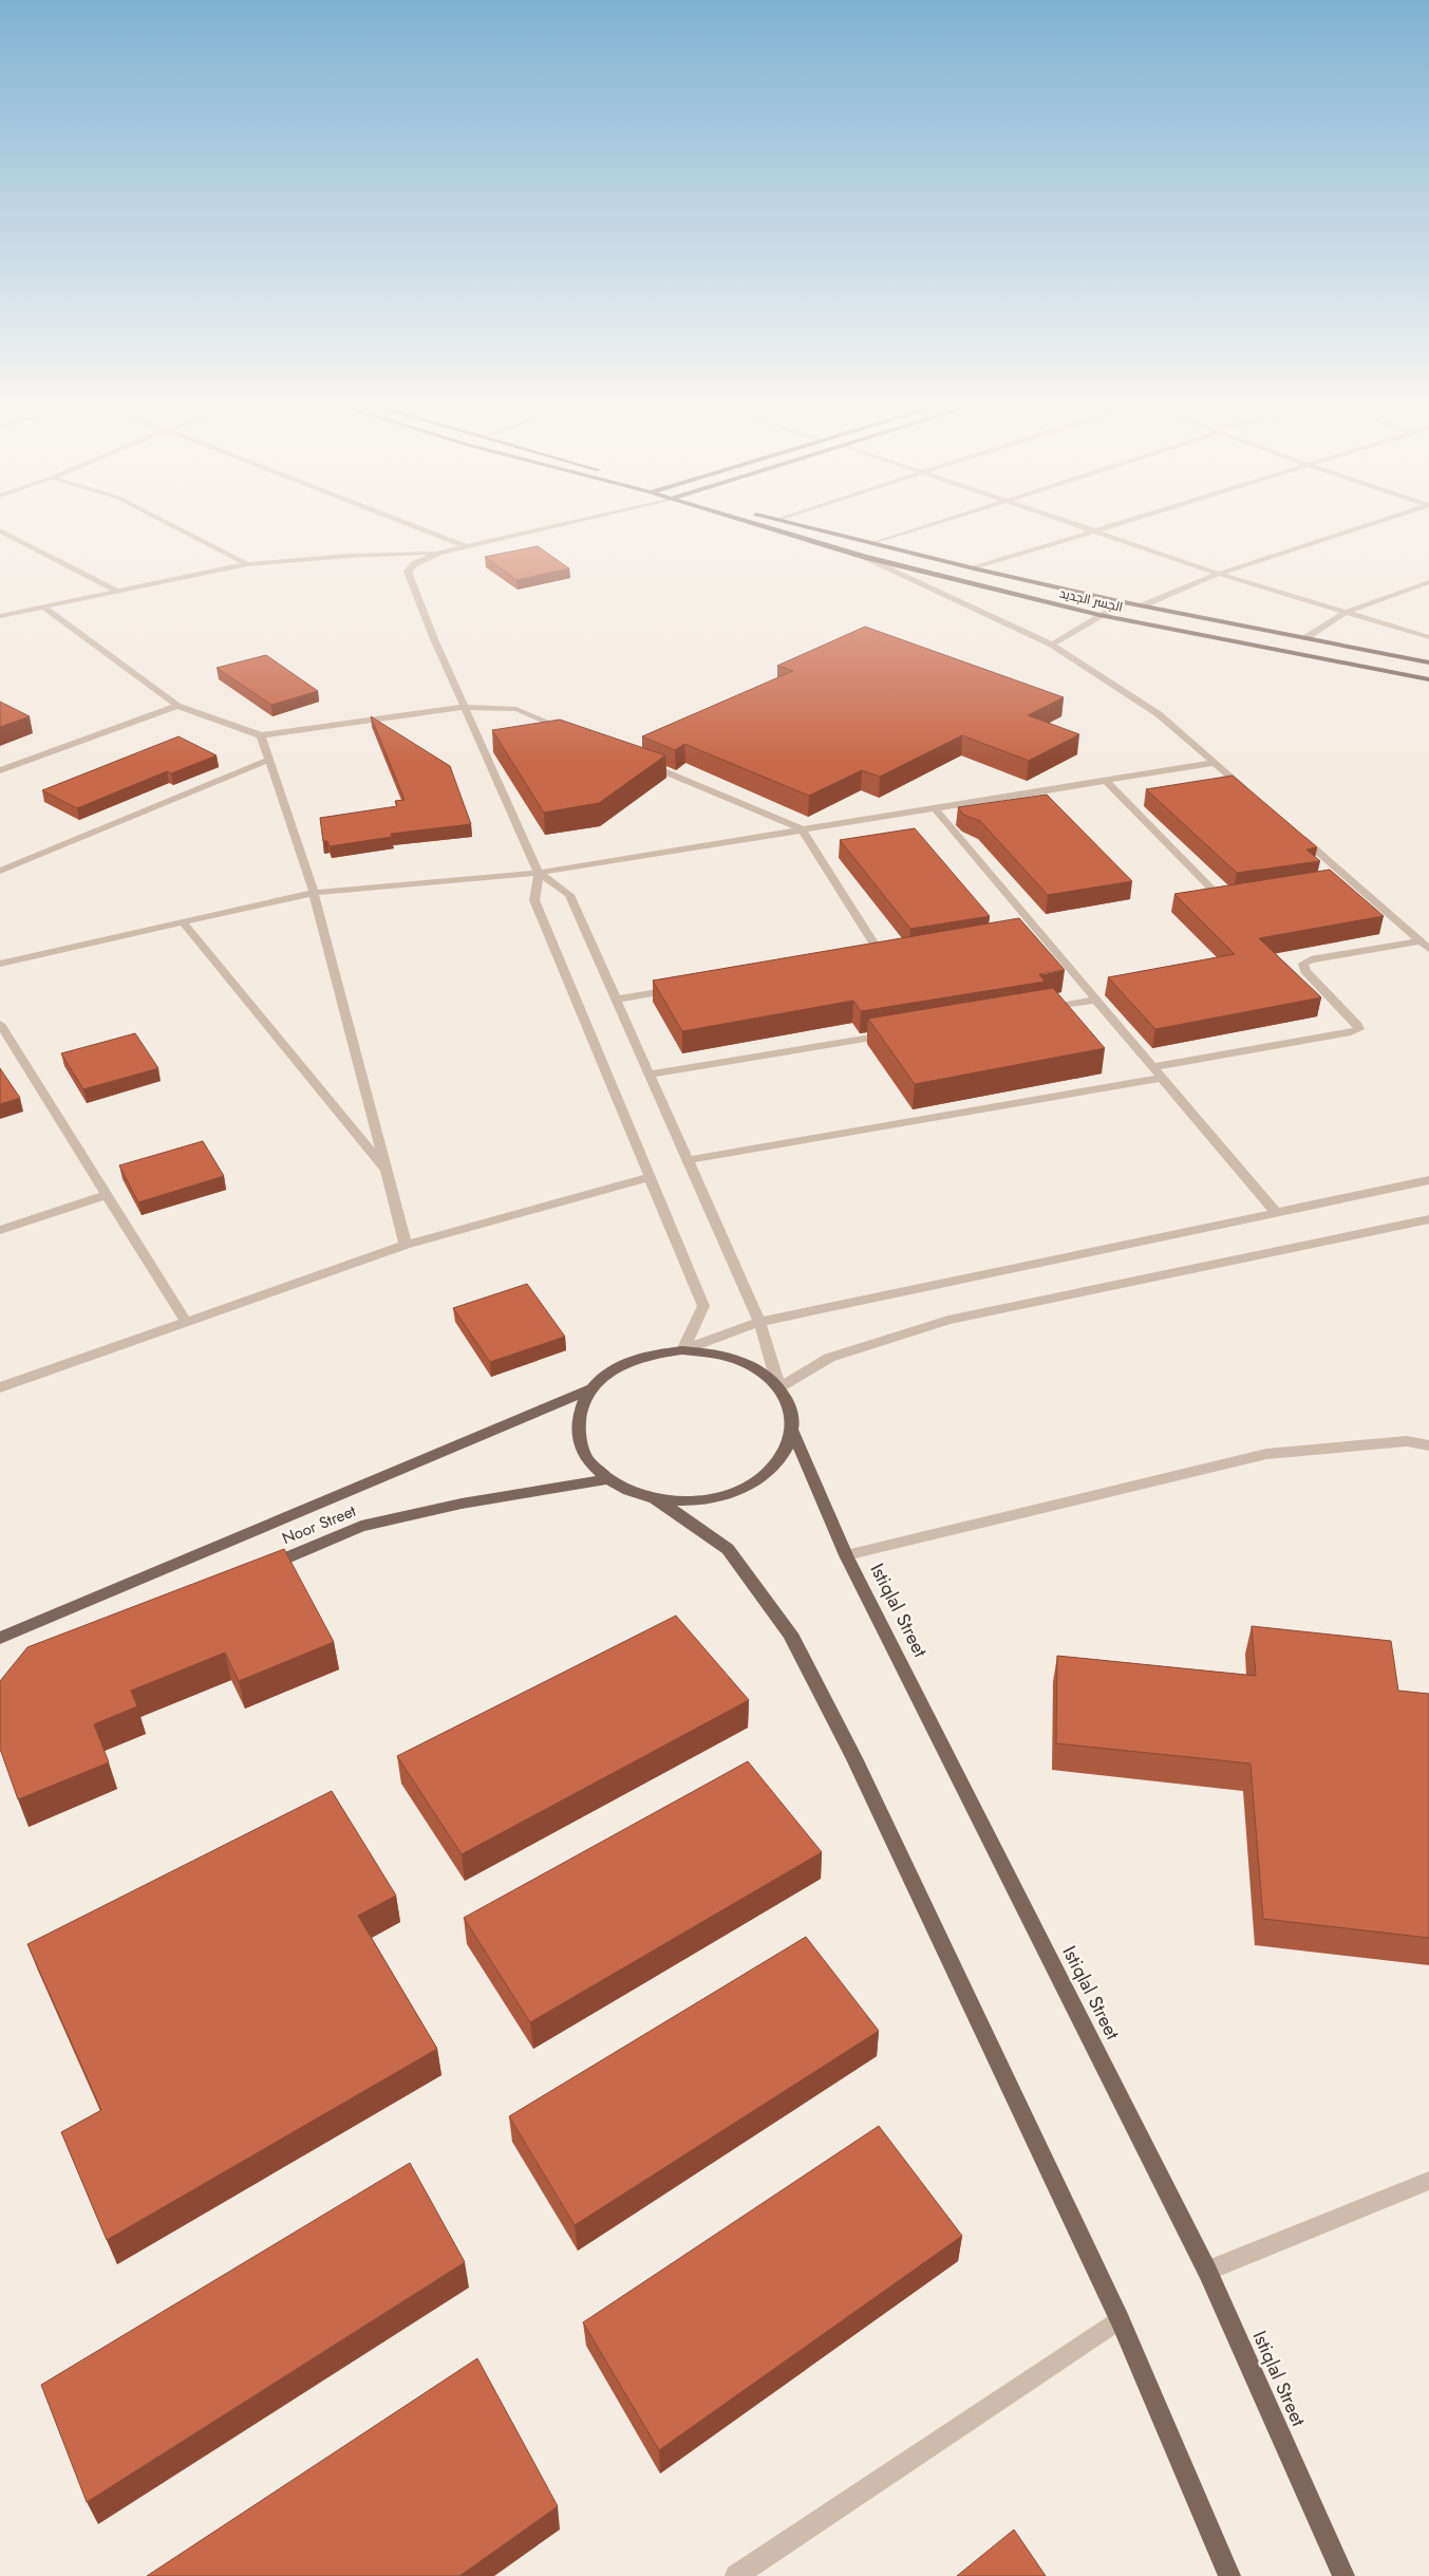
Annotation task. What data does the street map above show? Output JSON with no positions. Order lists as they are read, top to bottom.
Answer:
{
  "streets": {
    "main road": ["الجسر الجديد", "Noor Street", "Istiqlal Street"]
  },
  "crossings": [
    ["Noor Street", "Istiqlal Street"]
  ]
}
